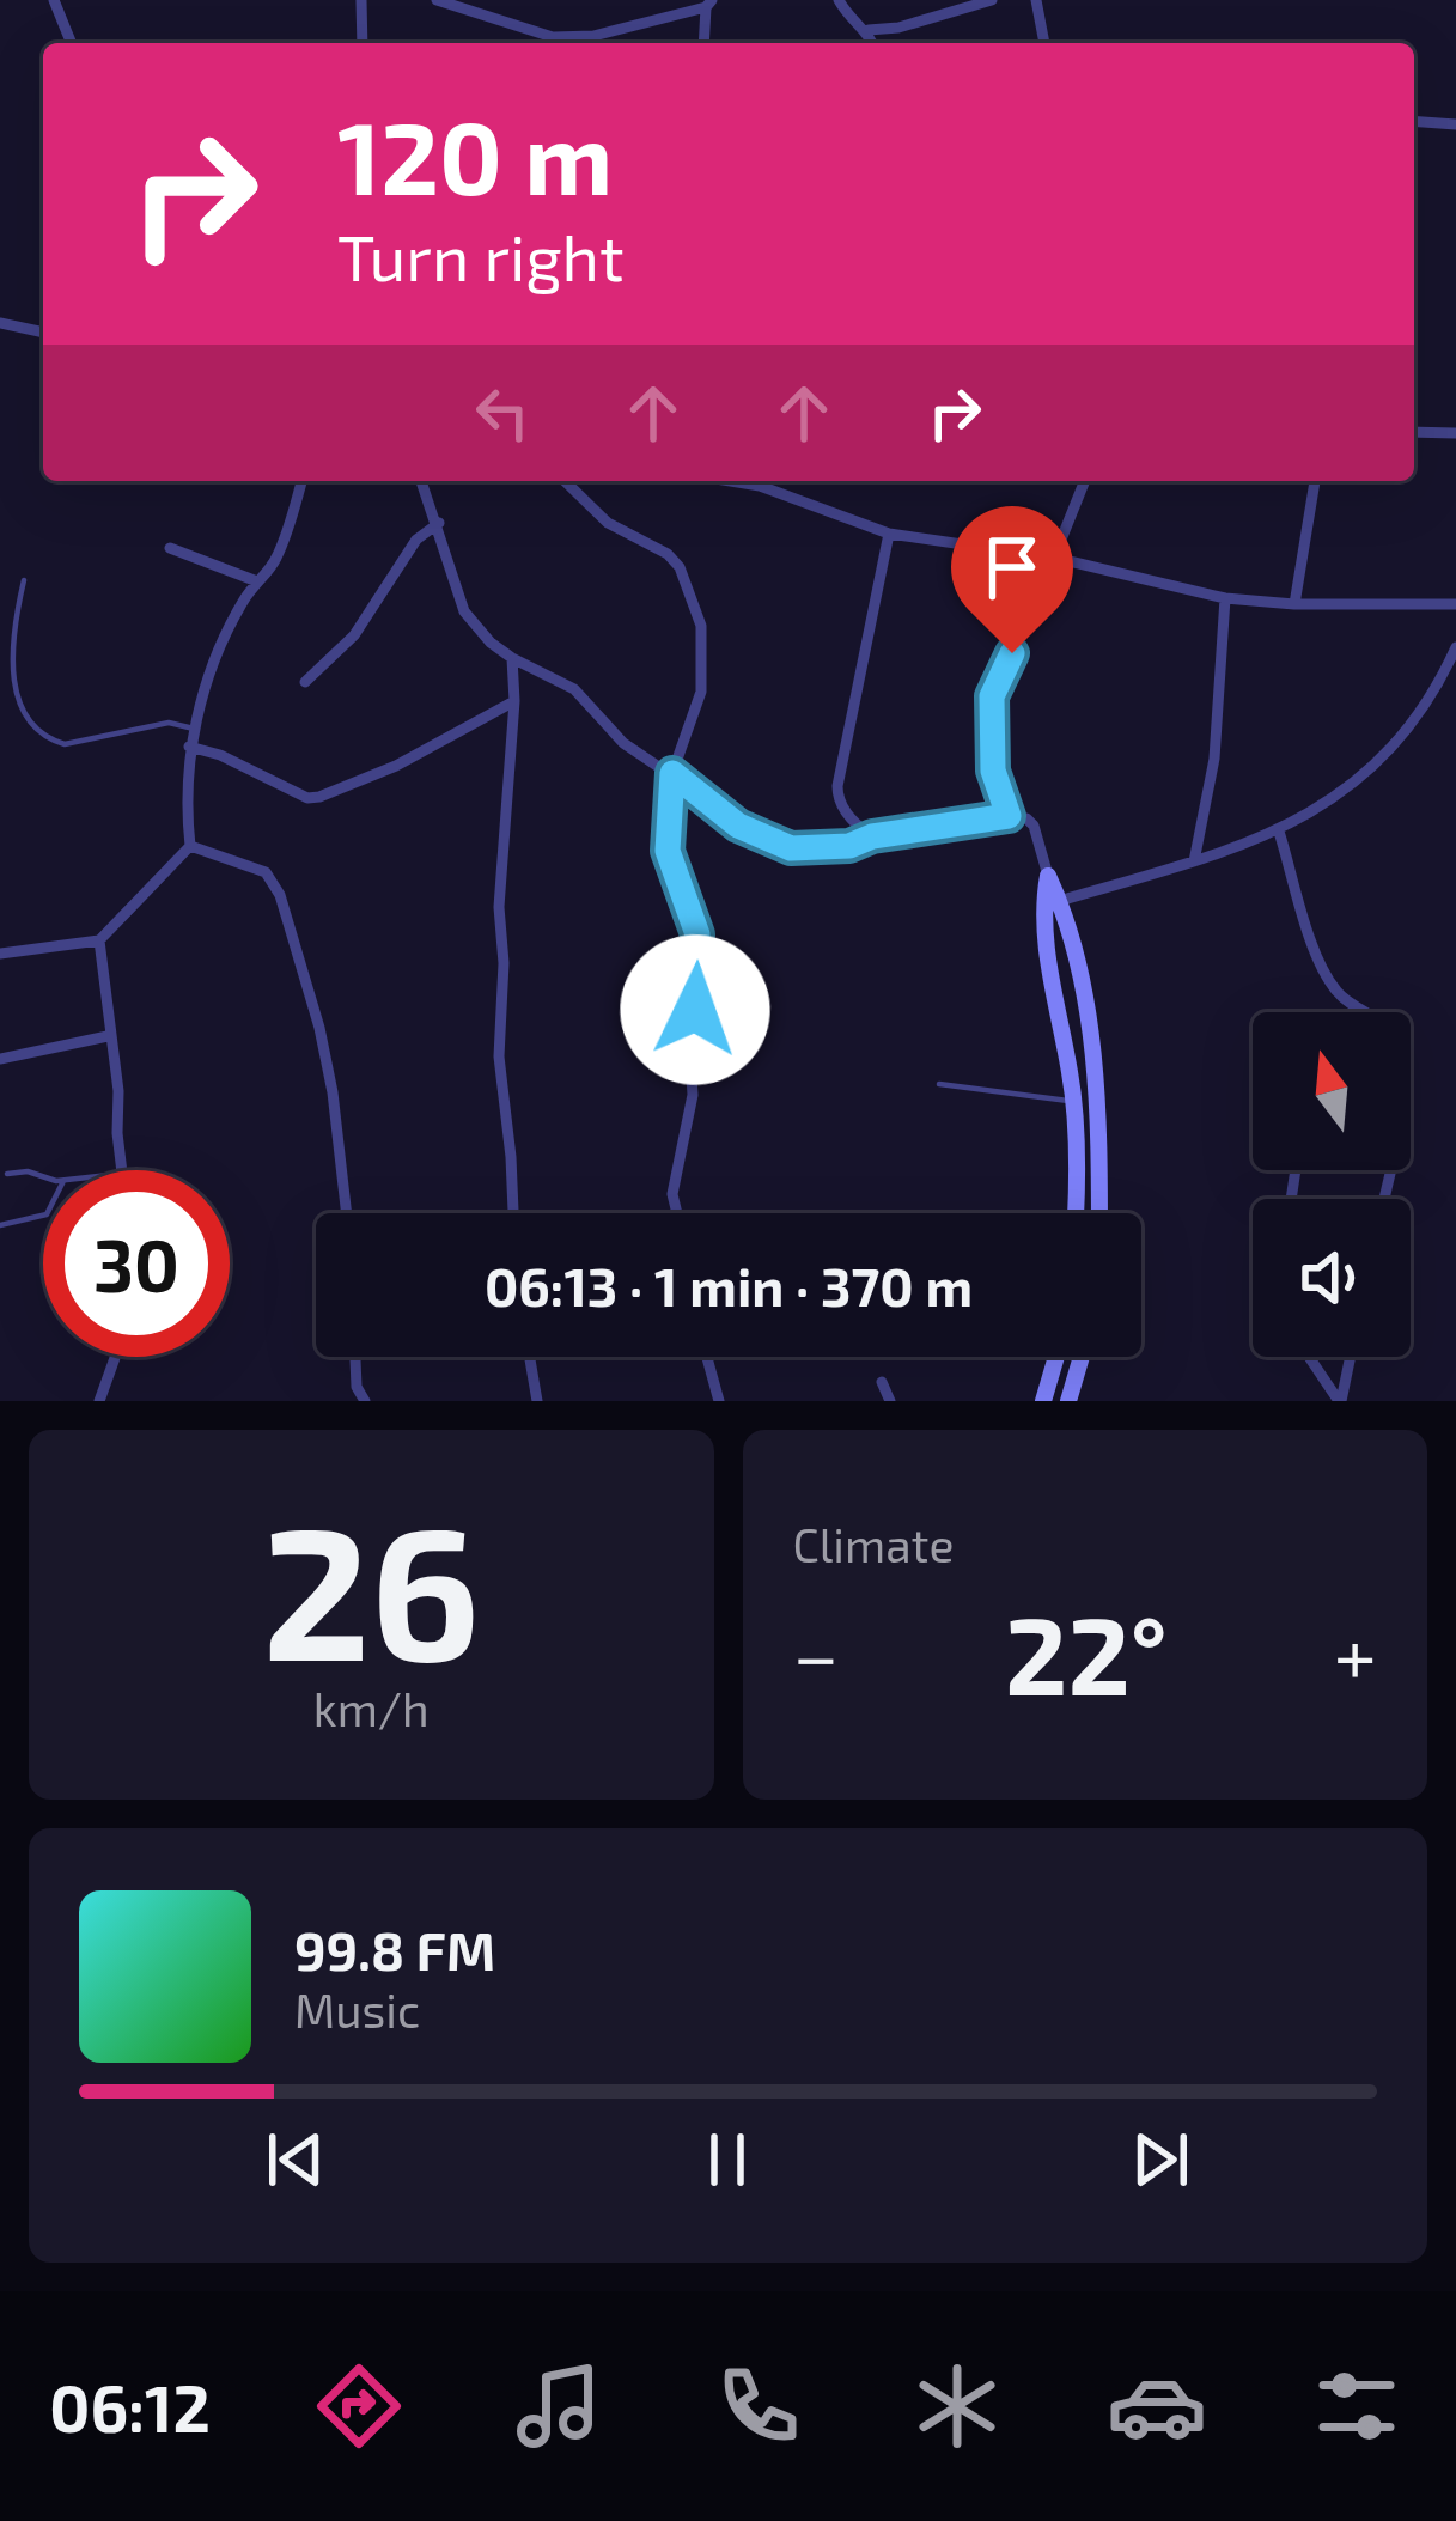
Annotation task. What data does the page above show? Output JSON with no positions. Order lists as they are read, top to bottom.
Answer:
{
  "north": "top",
  "page": {
    "turn": ["120 m", "Turn right"],
    "limit": "30",
    "trip": "06:13 · 1 min · 370 m",
    "tile": [
      ["26", "km/h"],
      "Climate"
    ],
    "heat": ["−", "22°", "+"],
    "song": ["99.8 FM", "Music"],
    "tabs": "06:12"
  }
}
